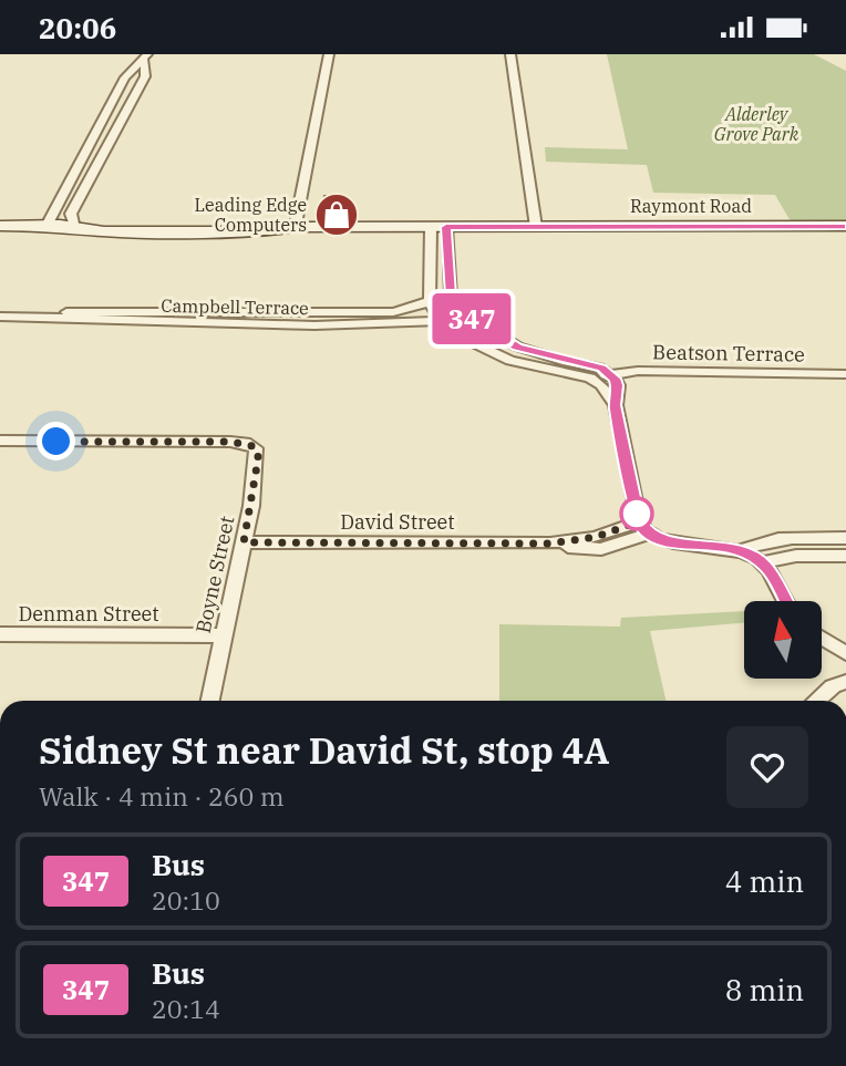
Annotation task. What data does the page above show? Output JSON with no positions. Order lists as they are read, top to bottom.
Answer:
{
  "streets": {
    "main road": ["Raymont Road"],
    "street": [
      "Campbell Terrace",
      "Beatson Terrace",
      "David Street",
      "Boyne Street",
      "Denman Street"
    ]
  },
  "crossings": [
    ["Raymont Road", "Beatson Terrace"],
    ["Campbell Terrace", "Beatson Terrace"],
    ["David Street", "Boyne Street"],
    ["Boyne Street", "Denman Street"]
  ],
  "parks": ["Alderley Grove Park"],
  "places": {
    "shop": ["Leading Edge Computers"]
  },
  "lines": ["bus line 347"],
  "north": "top",
  "page": {
    "status": "20:06",
    "on_map": "347",
    "heading": ["Sidney St near David St, stop 4A", "Walk · 4 min · 260 m"],
    "list": [
      {
        "mark": "347",
        "name": "Bus",
        "note": "20:10",
        "value": "4 min"
      },
      {
        "mark": "347",
        "name": "Bus",
        "note": "20:14",
        "value": "8 min"
      }
    ]
  }
}
